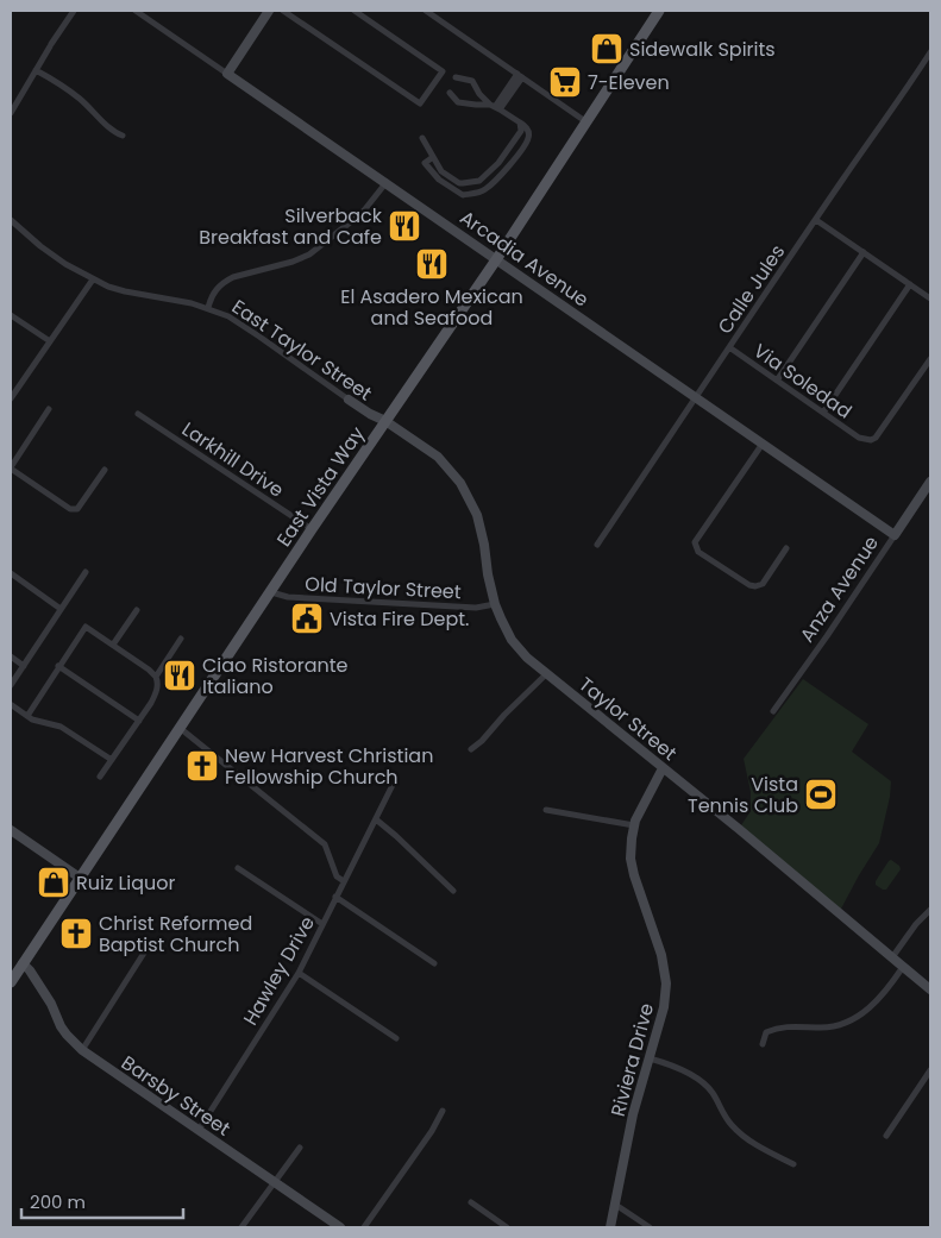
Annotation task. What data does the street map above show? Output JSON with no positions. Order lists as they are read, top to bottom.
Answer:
{
  "streets": {
    "main road": ["East Vista Way"],
    "street": [
      "Arcadia Avenue",
      "Calle Jules",
      "East Taylor Street",
      "Via Soledad",
      "Larkhill Drive",
      "Old Taylor Street",
      "Anza Avenue",
      "Taylor Street",
      "Hawley Drive",
      "Riviera Drive",
      "Barsby Street"
    ]
  },
  "crossings": [
    ["Arcadia Avenue", "Calle Jules"],
    ["Arcadia Avenue", "East Vista Way"],
    ["Arcadia Avenue", "Anza Avenue"],
    ["Calle Jules", "Via Soledad"],
    ["East Taylor Street", "East Vista Way"],
    ["East Taylor Street", "Taylor Street"],
    ["Larkhill Drive", "East Vista Way"],
    ["East Vista Way", "Old Taylor Street"],
    ["East Vista Way", "Taylor Street"],
    ["East Vista Way", "Barsby Street"],
    ["Old Taylor Street", "Taylor Street"],
    ["Taylor Street", "Riviera Drive"],
    ["Hawley Drive", "Barsby Street"]
  ],
  "places": {
    "shop": ["Sidewalk Spirits", "Ruiz Liquor"],
    "supermarket": ["7-Eleven"],
    "restaurant": ["Silverback Breakfast and Cafe", "El Asadero Mexican and Seafood", "Ciao Ristorante Italiano"],
    "public building": ["Vista Fire Dept."],
    "church": ["New Harvest Christian Fellowship Church", "Christ Reformed Baptist Church"],
    "sports": ["Vista Tennis Club"]
  },
  "scale_bar": "200 m"
}
